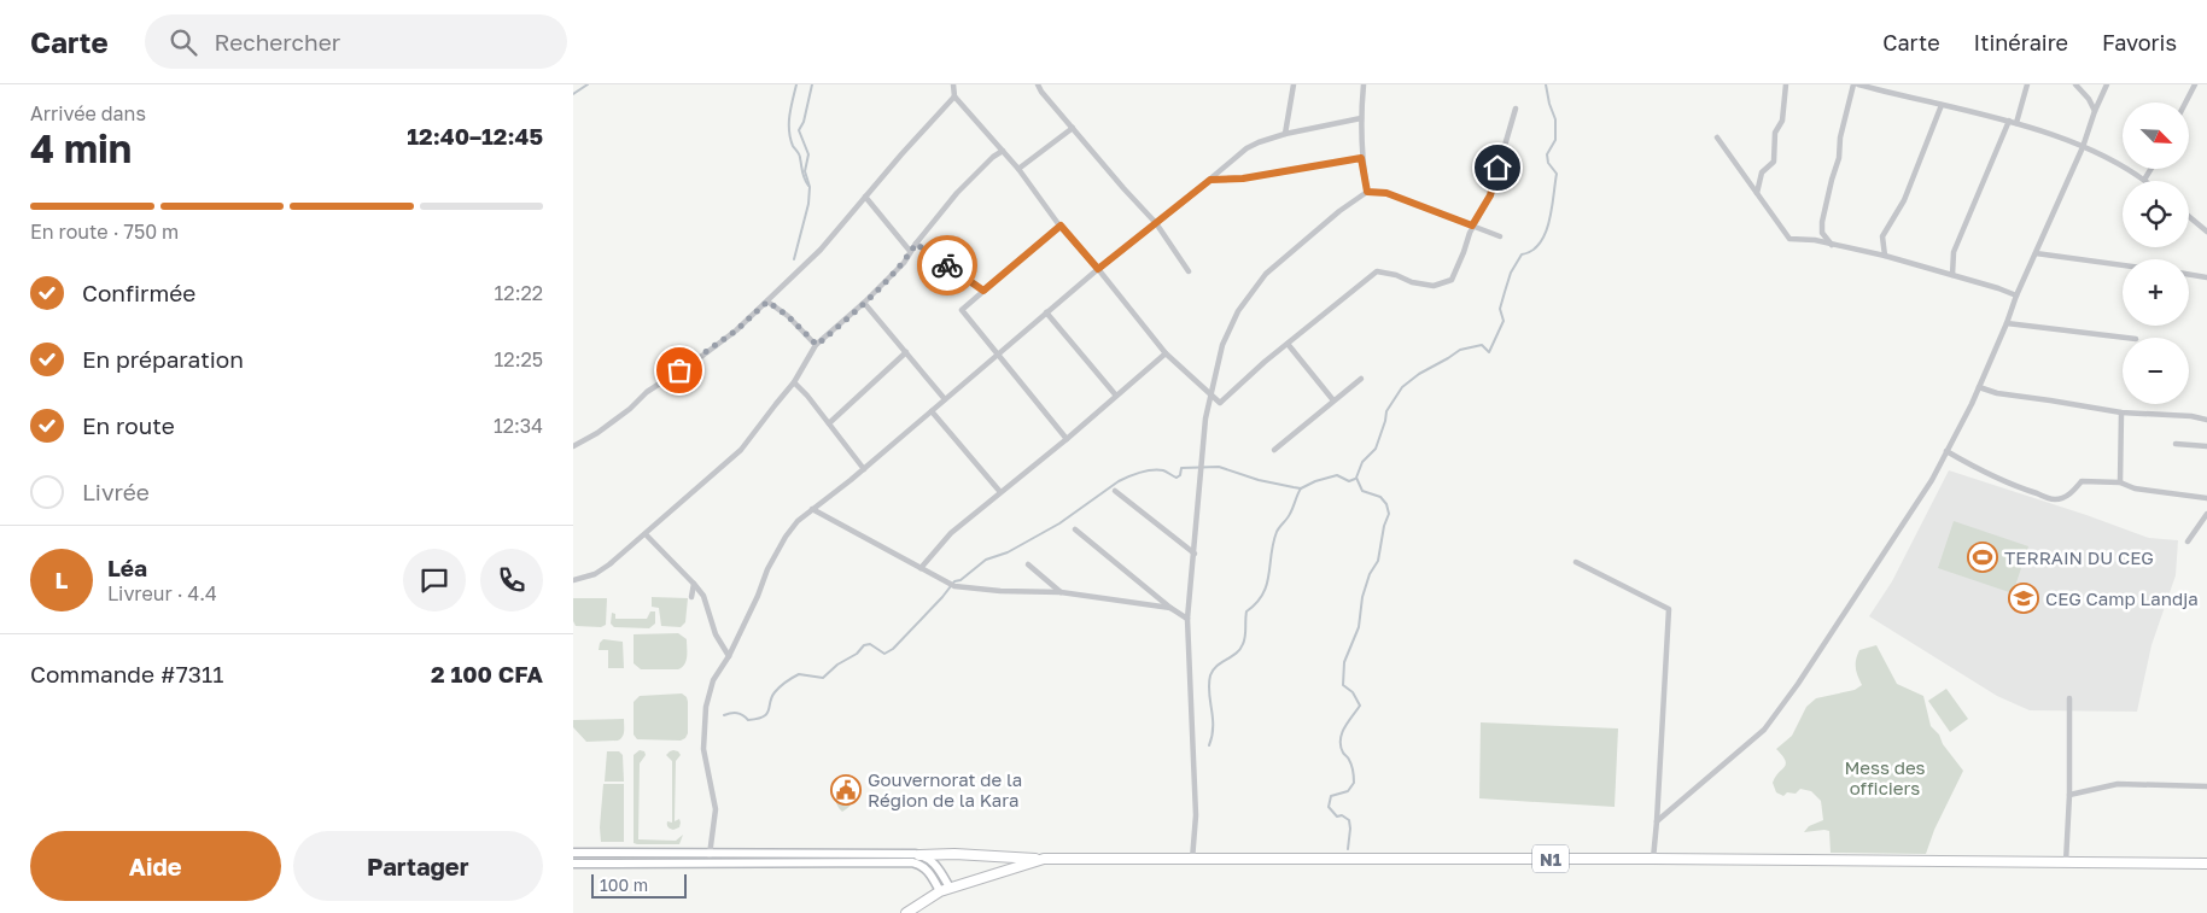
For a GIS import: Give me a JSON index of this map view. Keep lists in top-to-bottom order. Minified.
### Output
{"streets":{"highway":["N1"]},"parks":["Mess des officiers"],"places":{"sports":["TERRAIN DU CEG"],"school or university":["CEG Camp Landja"],"public building":["Gouvernorat de la Région de la Kara"]},"scale_bar":"100 m","north":"bottom right","page":{"header":"Carte","search":"Rechercher","nav":["Carte","Itinéraire","Favoris"],"heading":["4 min","Arrivée dans","12:40–12:45"],"panel":["Léa","Livreur · 4.4","Commande #7311","2 100 CFA"],"map_buttons":["+","−"],"bar":"En route · 750 m","list":[["Confirmée","12:22"],["En préparation","12:25"],["En route","12:34"],"Livrée"],"round":"L","buttons":["Aide","Partager"],"scale":"100 m"}}
